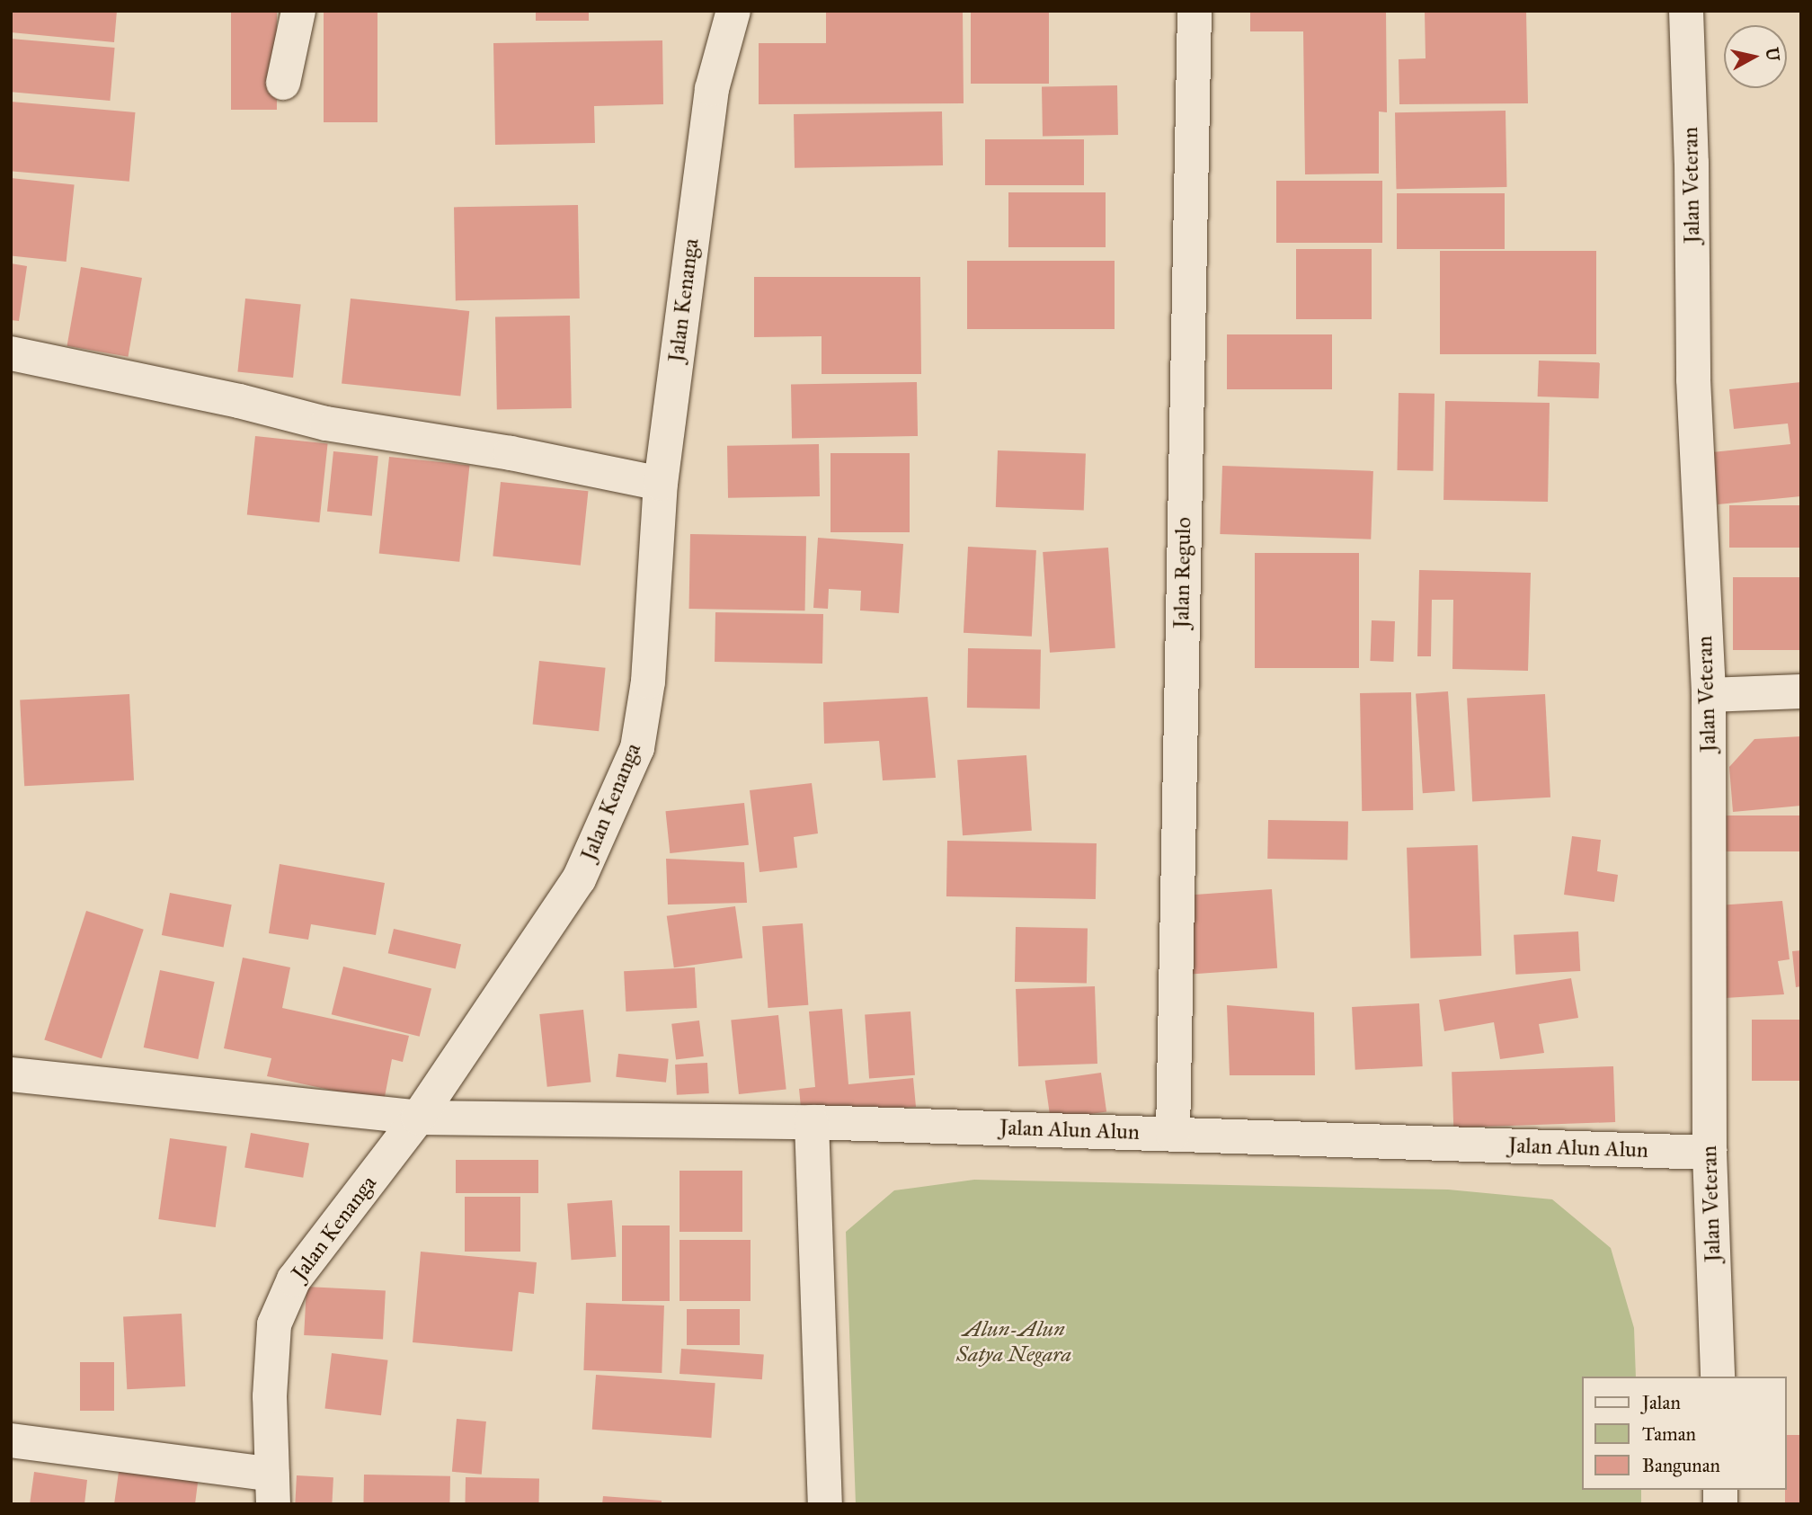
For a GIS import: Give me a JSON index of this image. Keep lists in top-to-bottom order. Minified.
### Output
{"streets":{"street":["Jalan Veteran","Jalan Kenanga","Jalan Regulo","Jalan Alun Alun"]},"crossings":[["Jalan Veteran","Jalan Alun Alun"],["Jalan Kenanga","Jalan Alun Alun"],["Jalan Regulo","Jalan Alun Alun"]],"parks":["Alun-Alun Satya Negara"],"legend":["Jalan","Taman","Bangunan"],"north":"right"}
